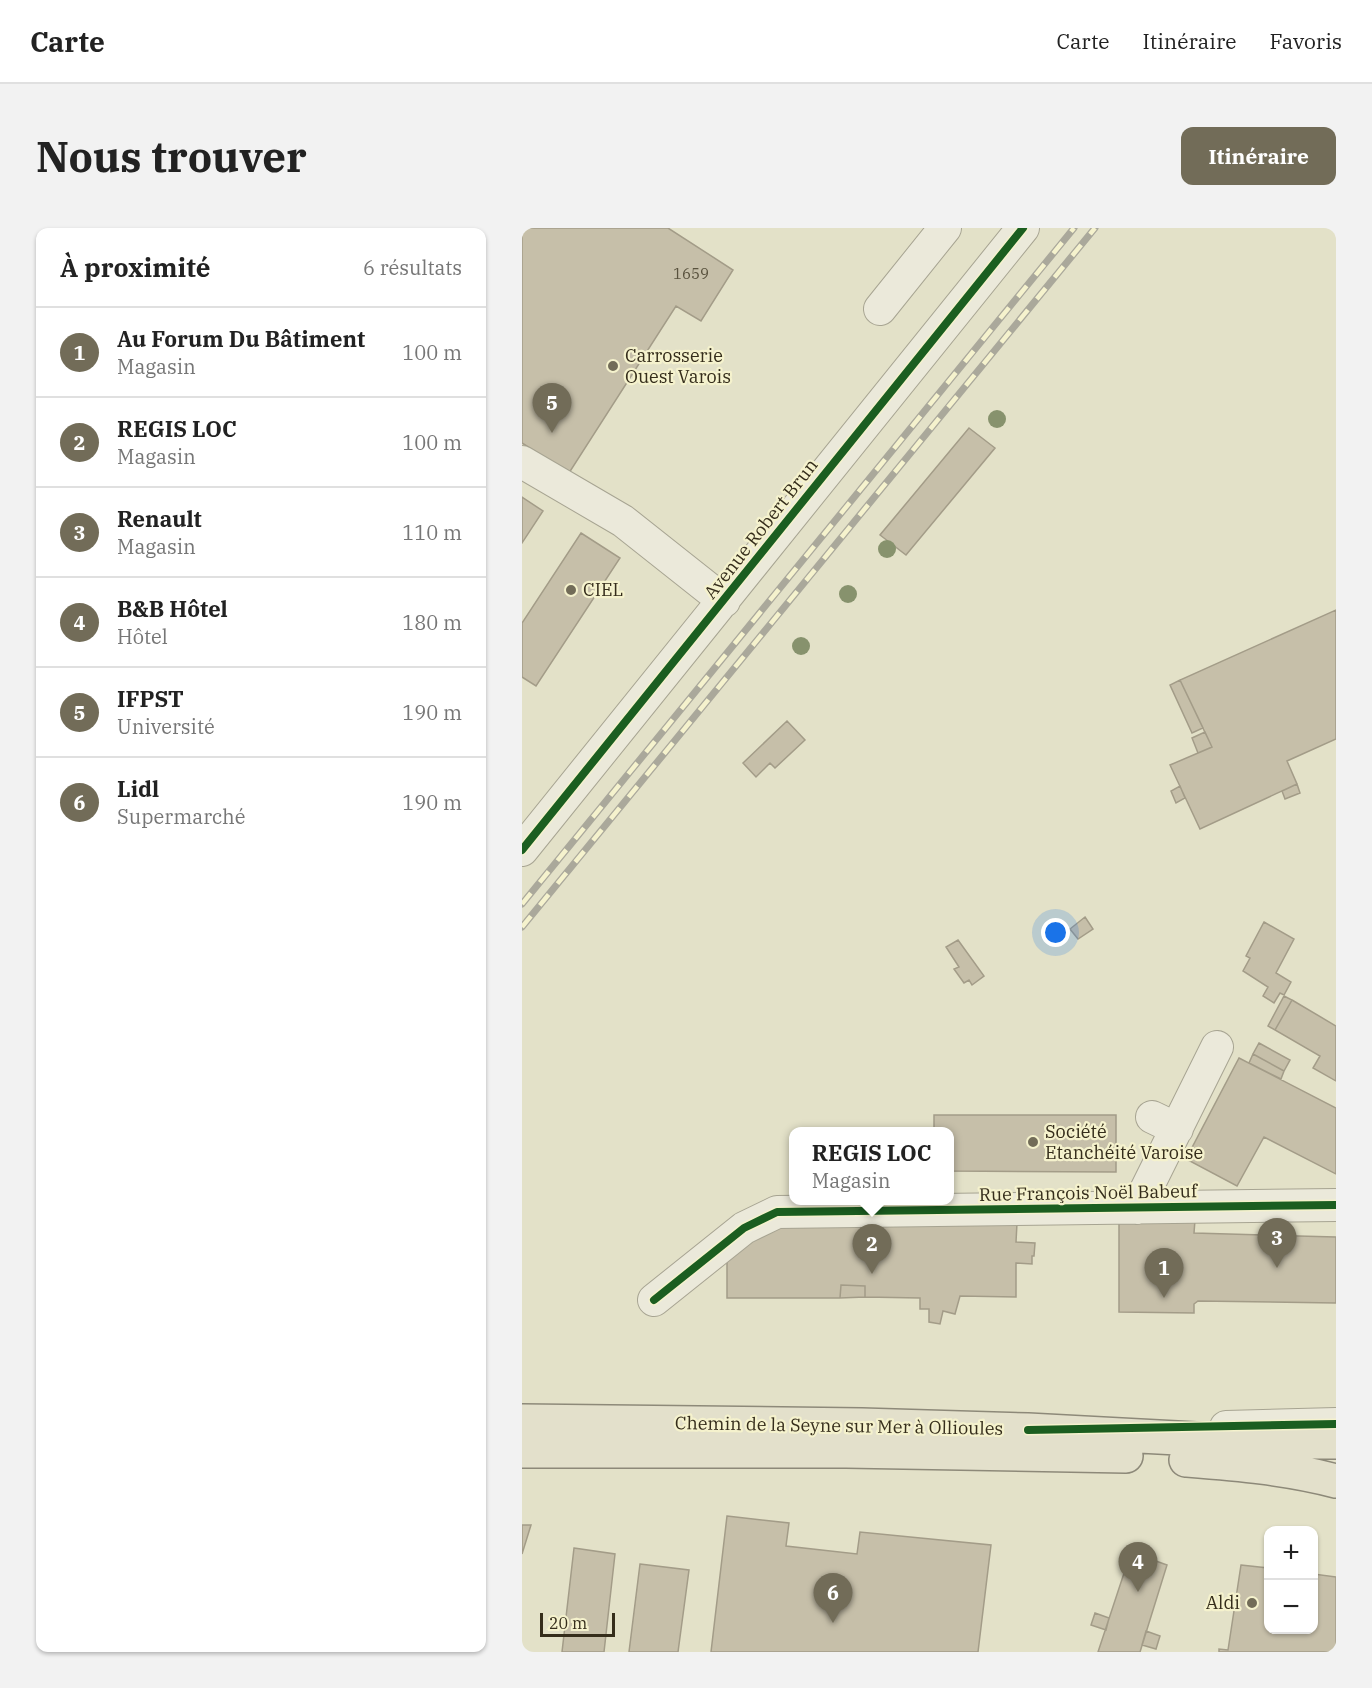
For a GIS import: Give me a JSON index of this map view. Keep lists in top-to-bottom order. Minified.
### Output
{"streets":{"main road":["Chemin de la Seyne sur Mer à Ollioules"],"street":["Avenue Robert Brun","Rue François Noël Babeuf"]},"places":["Carrosserie Ouest Varois","CIEL","Société Etanchéité Varoise","Aldi"],"house_numbers":["1659"],"scale_bar":"20 m","page":{"header":"Carte","nav":["Carte","Itinéraire","Favoris"],"buttons":"Itinéraire","title":"Nous trouver","heading":["À proximité","6 résultats"],"list":[{"mark":"1","name":"Au Forum Du Bâtiment","note":"Magasin","value":"100 m"},{"mark":"2","name":"REGIS LOC","note":"Magasin","value":"100 m"},{"mark":"3","name":"Renault","note":"Magasin","value":"110 m"},{"mark":"4","name":"B&B Hôtel","note":"Hôtel","value":"180 m"},{"mark":"5","name":"IFPST","note":"Université","value":"190 m"},{"mark":"6","name":"Lidl","note":"Supermarché","value":"190 m"}],"pins":["5","3","2","1","4","6"],"popup":["REGIS LOC","Magasin"],"map_buttons":["+","−"],"scale":"20 m"}}
